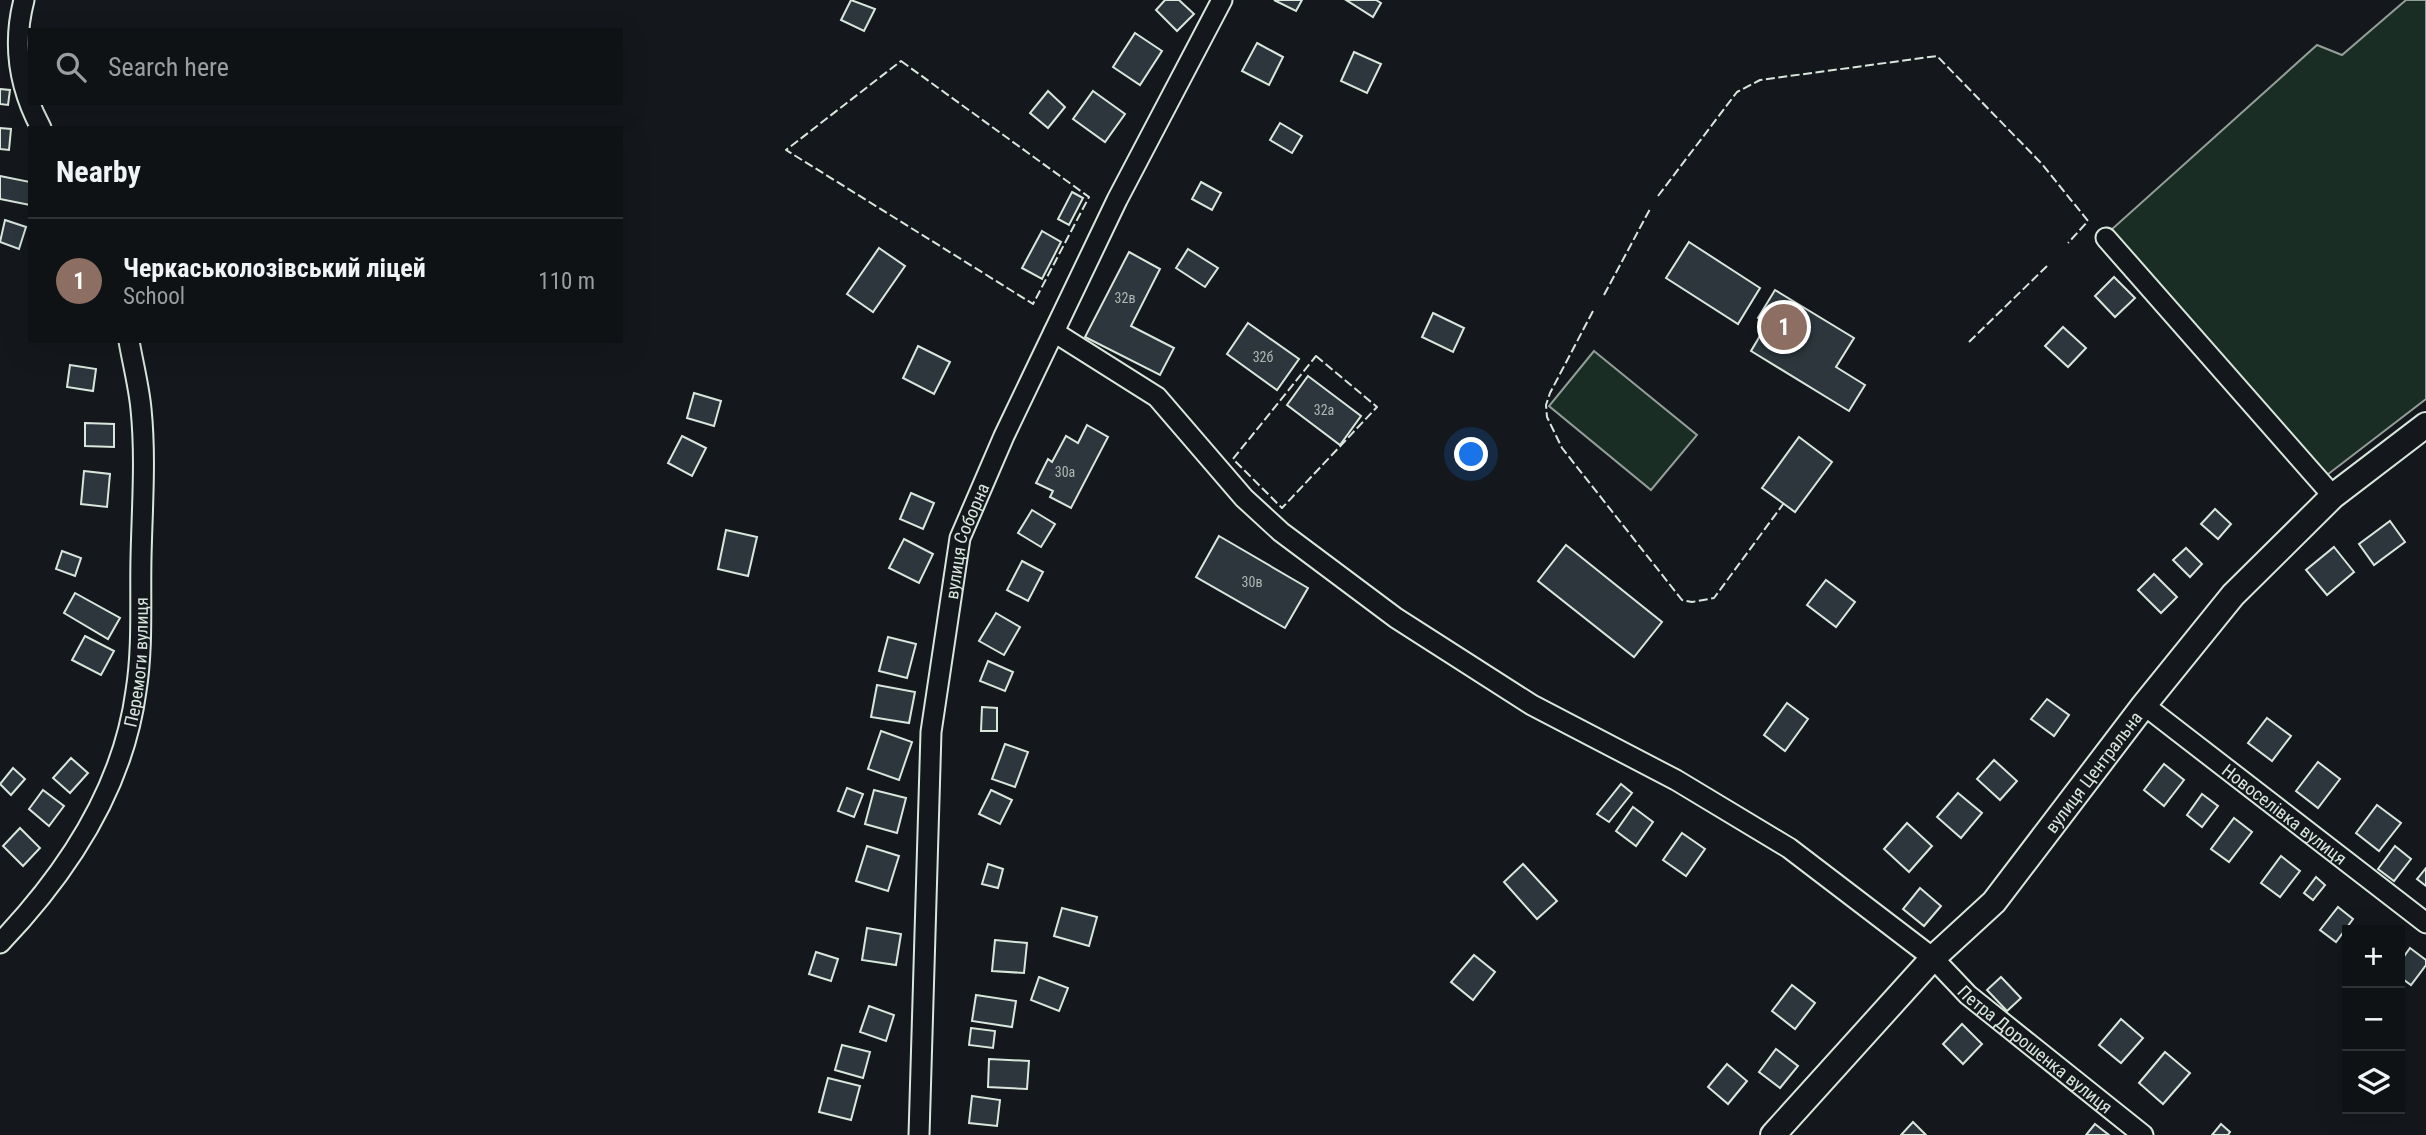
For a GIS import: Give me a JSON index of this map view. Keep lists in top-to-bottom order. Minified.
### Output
{"streets":{"street":["вулиця Соборна","Перемоги вулиця","вулиця Центральна","Новоселівка вулиця","Петра Дорошенка вулиця"]},"crossings":[["вулиця Соборна","Петра Дорошенка вулиця"],["вулиця Центральна","Новоселівка вулиця"],["вулиця Центральна","Петра Дорошенка вулиця"]],"house_numbers":["32в","32б","32а","30а","30в"],"page":{"search":"Search here","heading":"Nearby","list":[{"mark":"1","name":"Черкаськолозівський ліцей","note":"School","value":"110 m"}],"pins":"1","map_buttons":["+","−"]}}
